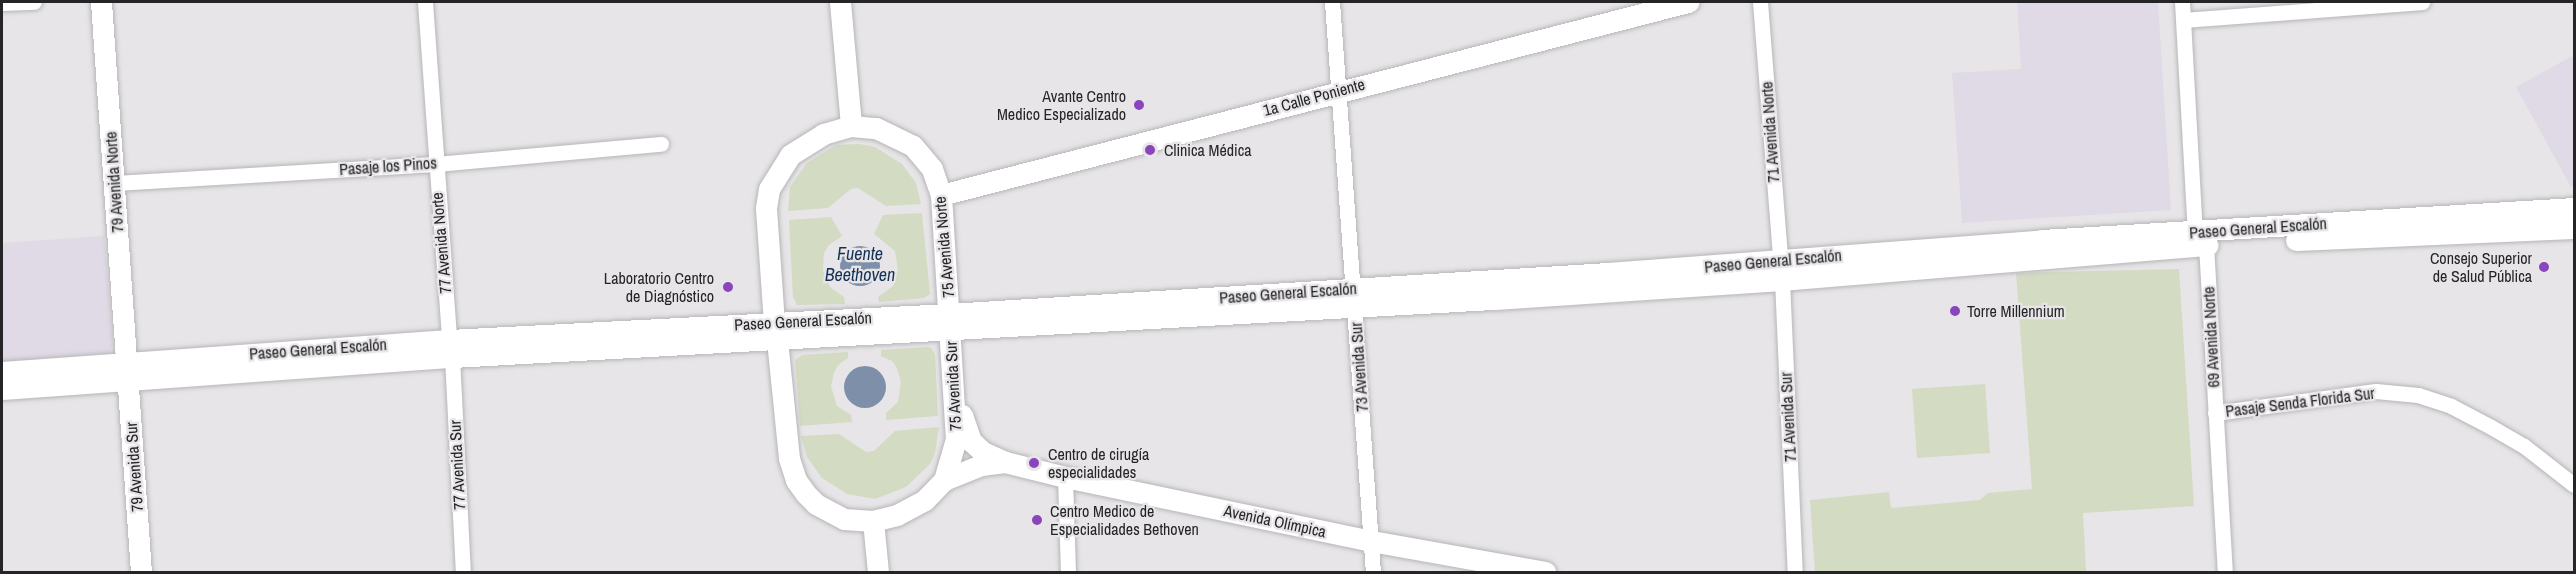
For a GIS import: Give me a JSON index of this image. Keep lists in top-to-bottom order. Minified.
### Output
{"streets":{"main road":["1a Calle Poniente","79 Avenida Norte","Paseo General Escalón","75 Avenida Norte","75 Avenida Sur","79 Avenida Sur","Avenida Olímpica"],"street":["71 Avenida Norte","Pasaje los Pinos","77 Avenida Norte","69 Avenida Norte","73 Avenida Sur","Pasaje Senda Florida Sur","71 Avenida Sur","77 Avenida Sur"]},"crossings":[["1a Calle Poniente","Paseo General Escalón"],["1a Calle Poniente","75 Avenida Norte"],["1a Calle Poniente","73 Avenida Sur"],["1a Calle Poniente","75 Avenida Sur"],["71 Avenida Norte","Paseo General Escalón"],["71 Avenida Norte","71 Avenida Sur"],["Pasaje los Pinos","79 Avenida Norte"],["Pasaje los Pinos","77 Avenida Norte"],["79 Avenida Norte","Paseo General Escalón"],["79 Avenida Norte","79 Avenida Sur"],["Paseo General Escalón","77 Avenida Norte"],["Paseo General Escalón","75 Avenida Norte"],["Paseo General Escalón","69 Avenida Norte"],["Paseo General Escalón","73 Avenida Sur"],["Paseo General Escalón","75 Avenida Sur"],["Paseo General Escalón","71 Avenida Sur"],["Paseo General Escalón","77 Avenida Sur"],["Paseo General Escalón","79 Avenida Sur"],["Paseo General Escalón","Avenida Olímpica"],["77 Avenida Norte","77 Avenida Sur"],["75 Avenida Norte","75 Avenida Sur"],["75 Avenida Norte","Avenida Olímpica"],["69 Avenida Norte","Pasaje Senda Florida Sur"],["73 Avenida Sur","Avenida Olímpica"],["75 Avenida Sur","Avenida Olímpica"]],"water":["Fuente Beethoven"],"places":["Avante Centro Medico Especializado","Clinica Médica","Consejo Superior de Salud Pública","Laboratorio Centro de Diagnóstico","Torre Millennium","Centro de cirugía especialidades","Centro Medico de Especialidades Bethoven"]}
